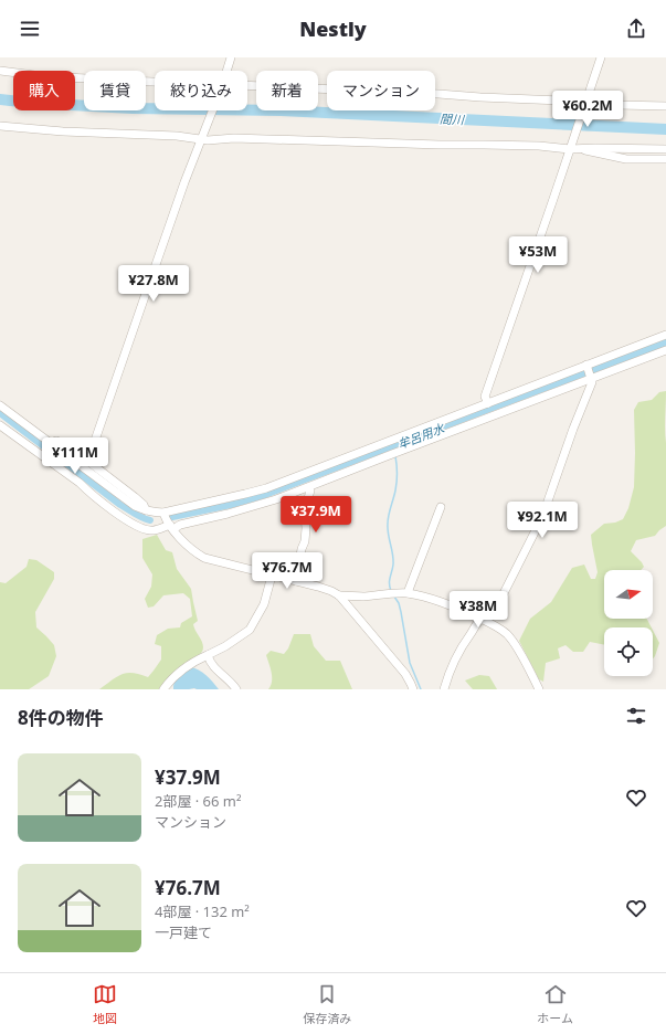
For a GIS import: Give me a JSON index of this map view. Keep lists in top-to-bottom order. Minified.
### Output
{"water":["間川","牟呂用水"],"north":"right","page":{"header":"Nestly","chip":["購入","賃貸","絞り込み","新着","マンション"],"price":["¥60.2M","¥53M","¥27.8M","¥111M","¥37.9M","¥92.1M","¥76.7M","¥38M"],"heading":"8件の物件","list":[{"name":"¥37.9M","note":"2部屋 · 66 m² · マンション"},{"name":"¥76.7M","note":"4部屋 · 132 m² · 一戸建て"}],"tabs":["地図","保存済み","ホーム"]}}
